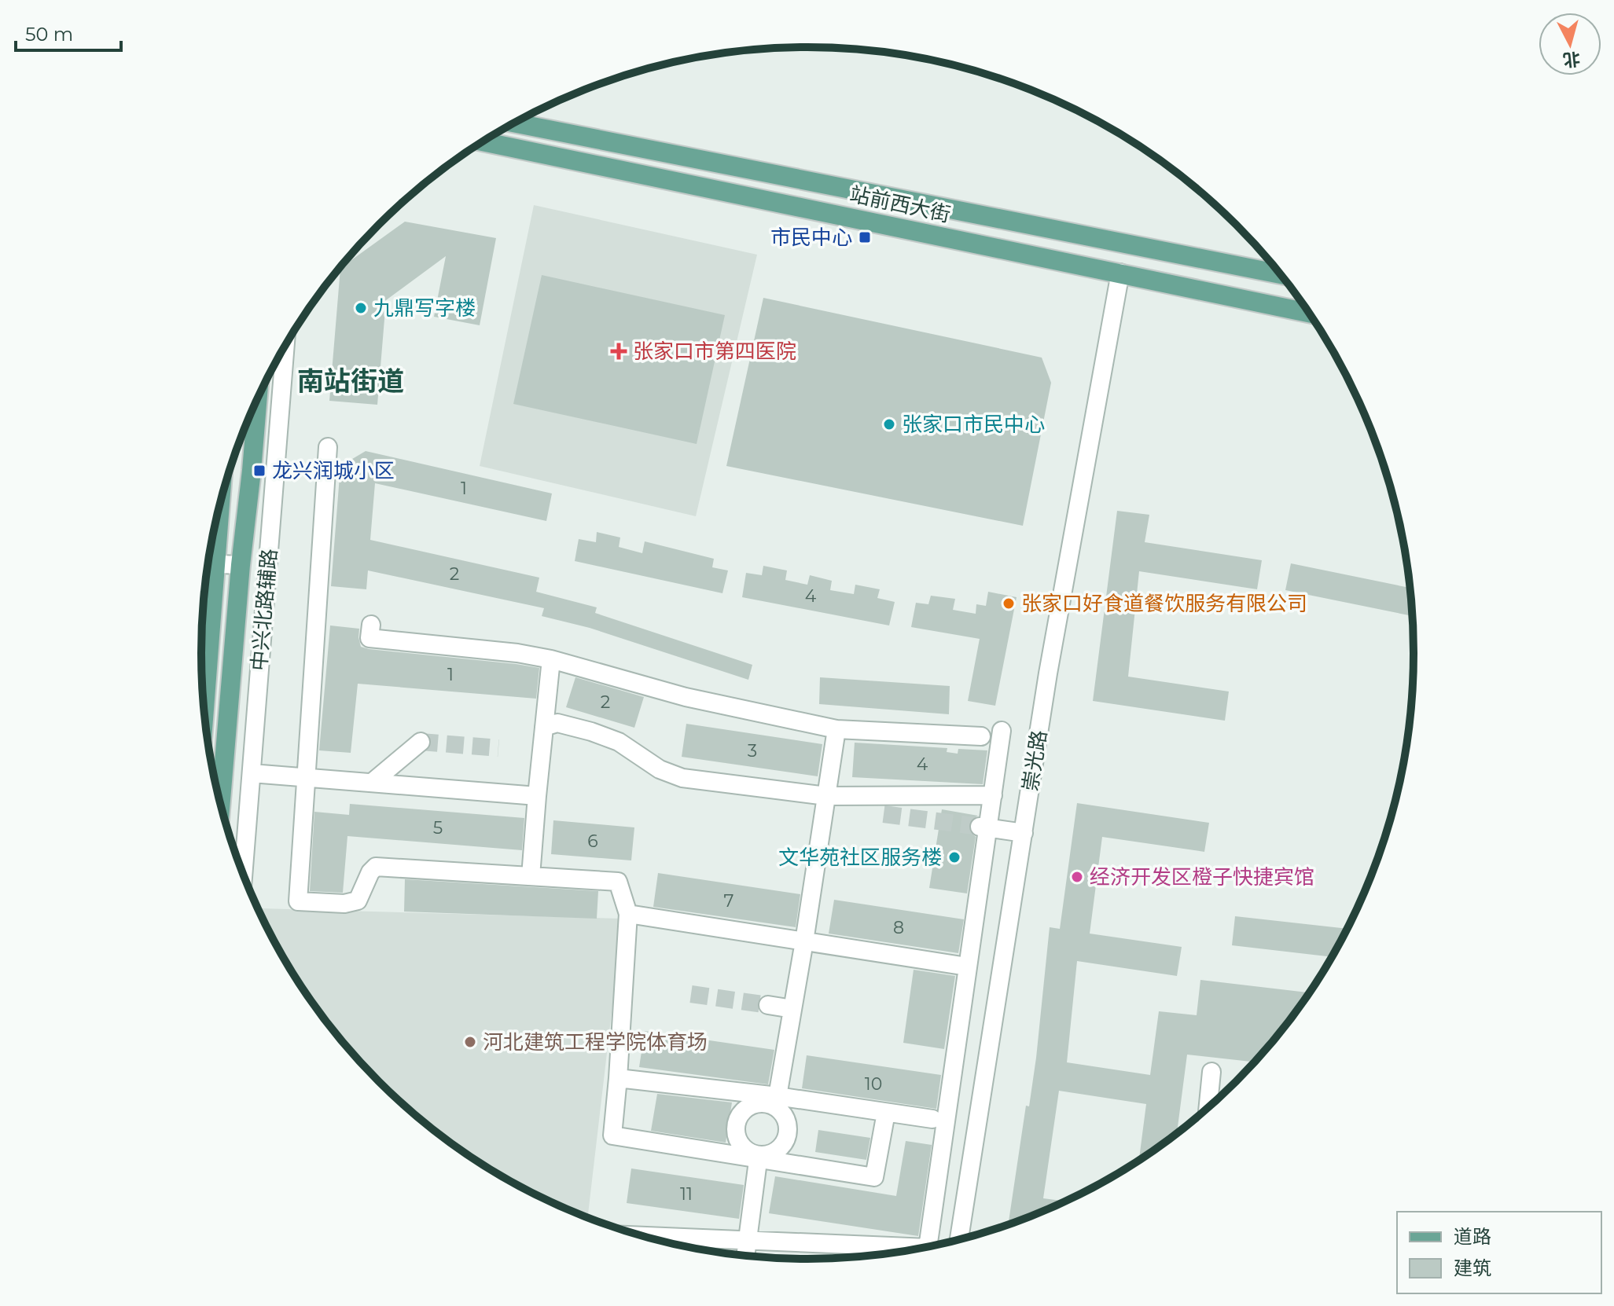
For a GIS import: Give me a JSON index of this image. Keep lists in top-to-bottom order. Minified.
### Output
{"streets":{"main road":["站前西大街"],"street":["中兴北路辅路","崇光路"]},"crossings":[["站前西大街","崇光路"]],"districts":["南站街道"],"places":{"transit":["市民中心","龙兴润城小区"],"other":["九鼎写字楼","张家口市民中心","张家口好食道餐饮服务有限公司","文华苑社区服务楼","经济开发区橙子快捷宾馆","河北建筑工程学院体育场"],"health":["张家口市第四医院"]},"house_numbers":["1","2","4","1","2","3","4","5","6","7","8","10","11"],"legend":["道路","建筑"],"scale_bar":"50 m","north":"bottom"}
